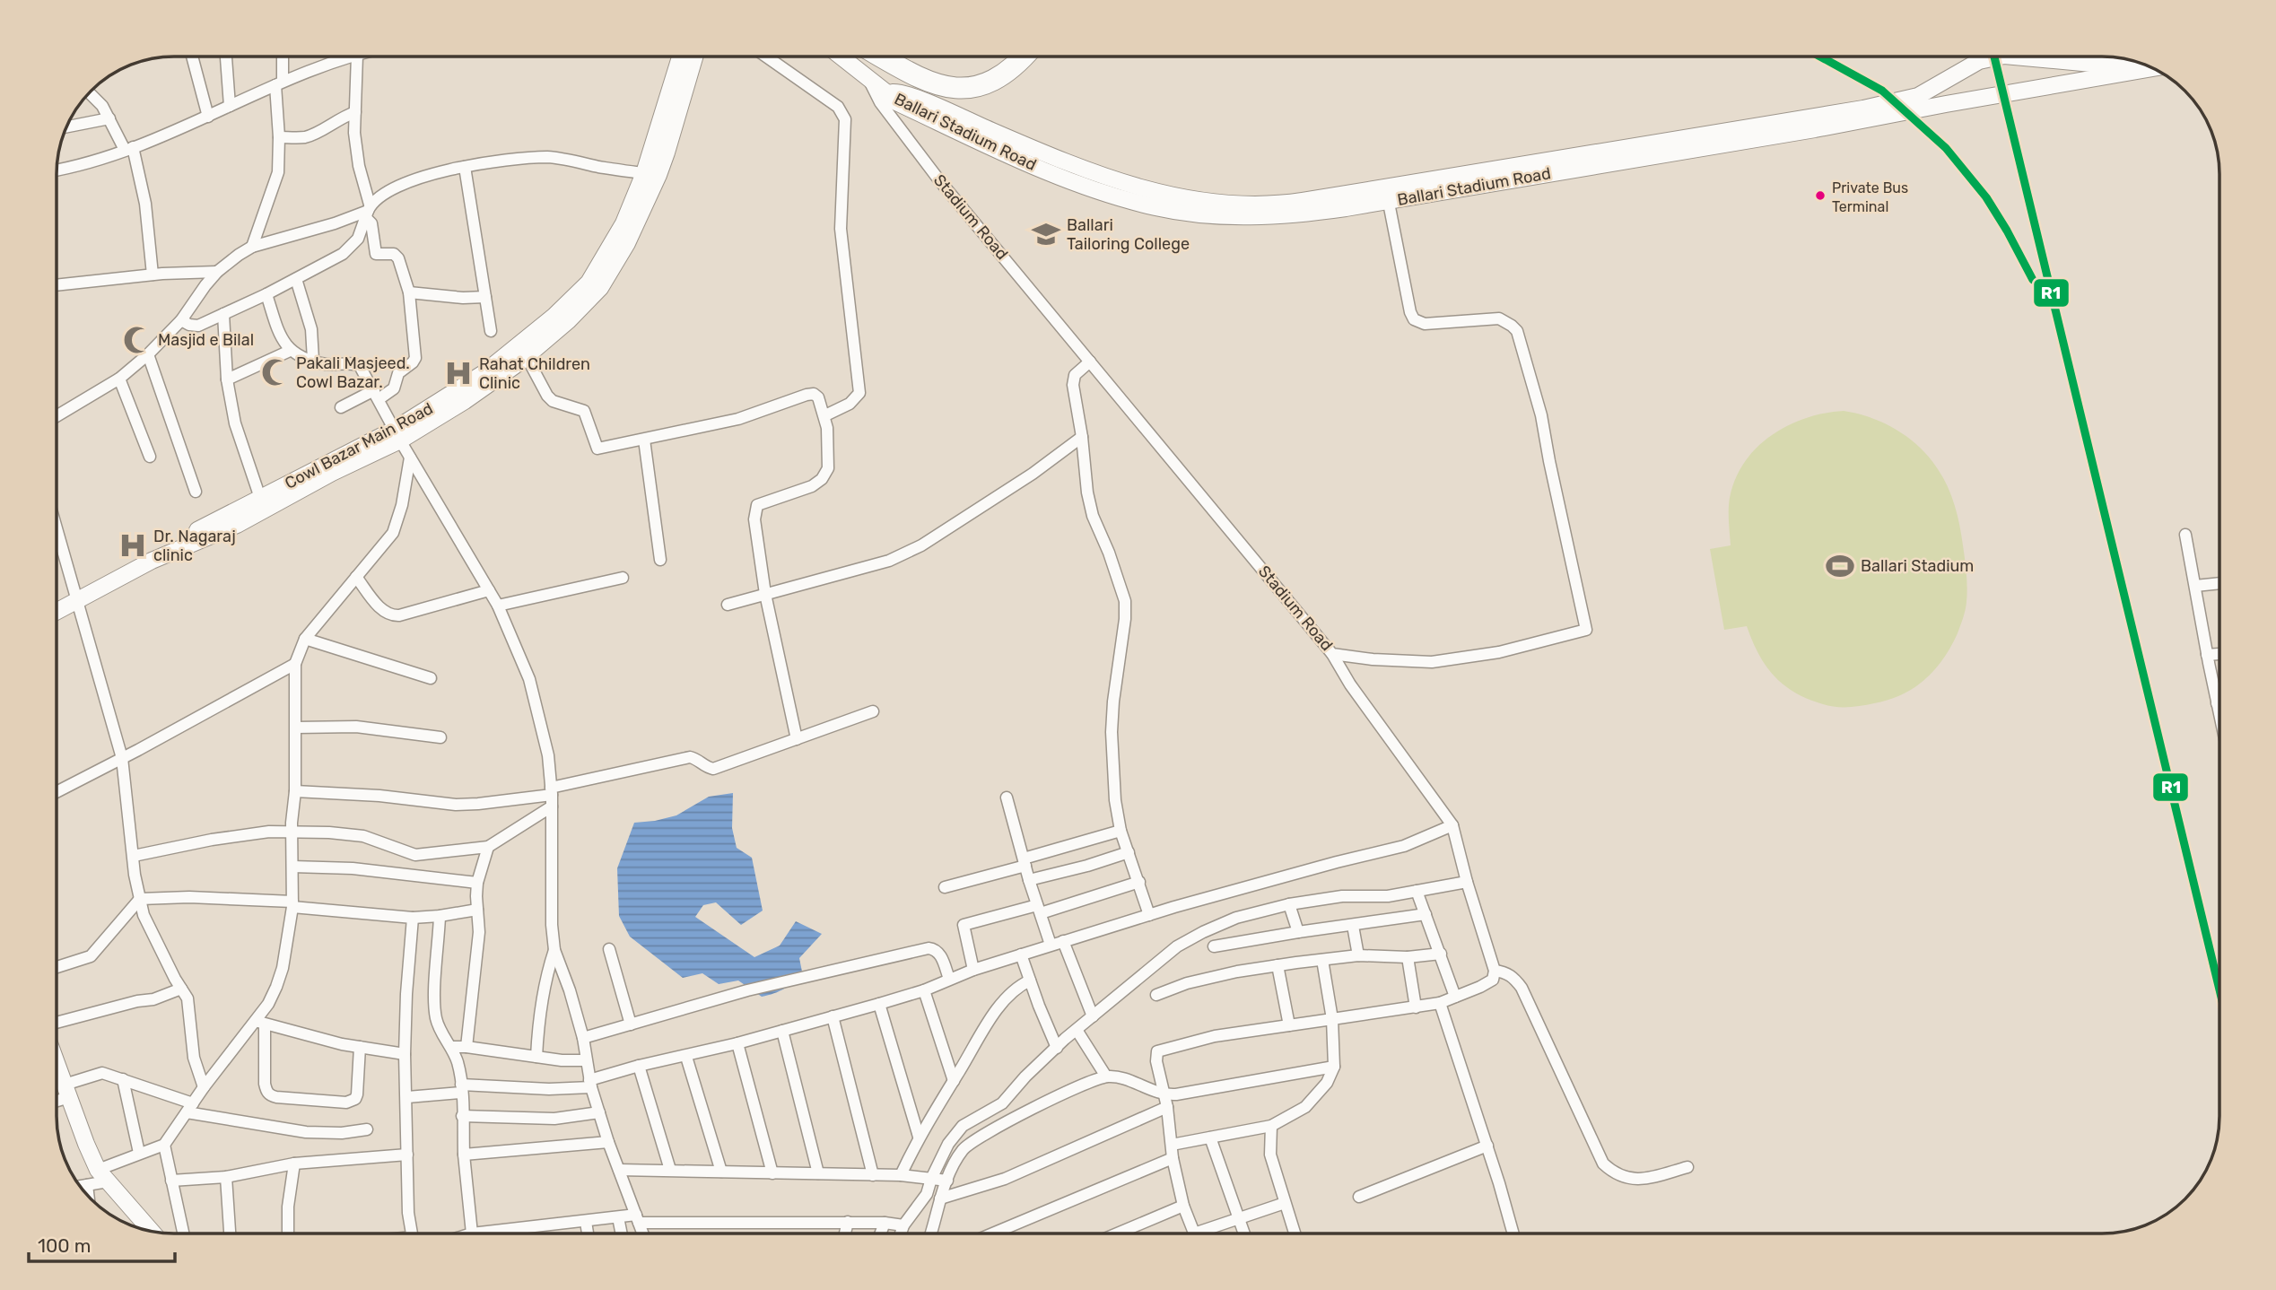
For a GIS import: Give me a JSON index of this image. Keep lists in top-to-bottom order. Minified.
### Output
{"streets":{"street":["Ballari Stadium Road","Stadium Road","Cowl Bazar Main Road"]},"crossings":[["Ballari Stadium Road","Stadium Road"]],"places":{"other":["Private Bus Terminal"],"school or university":["Ballari Tailoring College"],"mosque":["Masjid e Bilal","Pakali Masjeed. Cowl Bazar."],"hospital":["Rahat Children Clinic","Dr. Nagaraj clinic"],"sports":["Ballari Stadium"]},"lines":["transit line R1"],"scale_bar":"100 m"}
